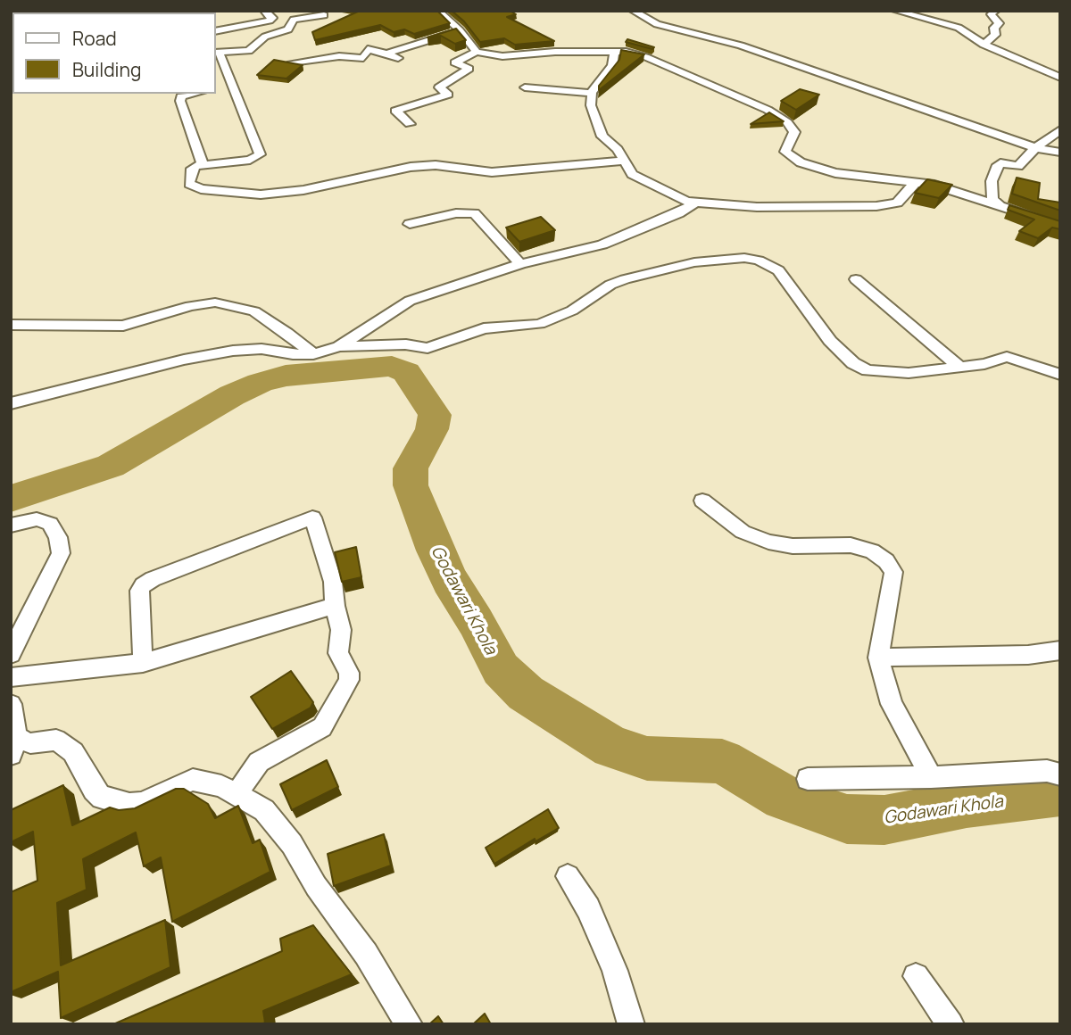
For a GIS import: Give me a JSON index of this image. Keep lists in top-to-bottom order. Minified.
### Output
{"water":["Godawari Khola"],"legend":["Road","Building"]}
